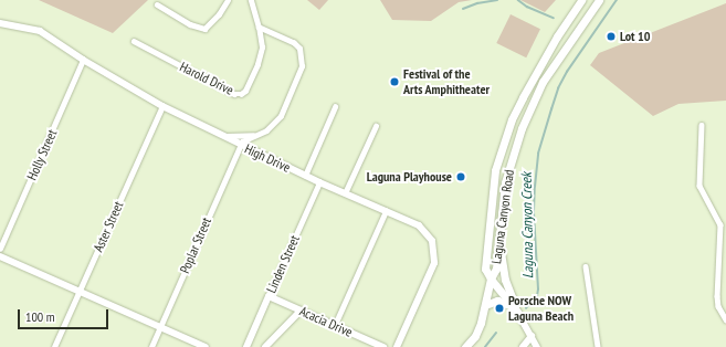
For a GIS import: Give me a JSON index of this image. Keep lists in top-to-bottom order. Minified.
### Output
{"streets":{"main road":["Laguna Canyon Road"],"street":["Harold Drive","Holly Street","High Drive","Aster Street","Poplar Street","Linden Street","Acacia Drive"]},"crossings":[["Holly Street","High Drive"],["High Drive","Aster Street"],["High Drive","Poplar Street"],["High Drive","Linden Street"],["Linden Street","Acacia Drive"]],"water":["Laguna Canyon Creek"],"places":["Lot 10","Festival of the Arts Amphitheater","Laguna Playhouse","Porsche NOW Laguna Beach"],"scale_bar":"100 m"}
